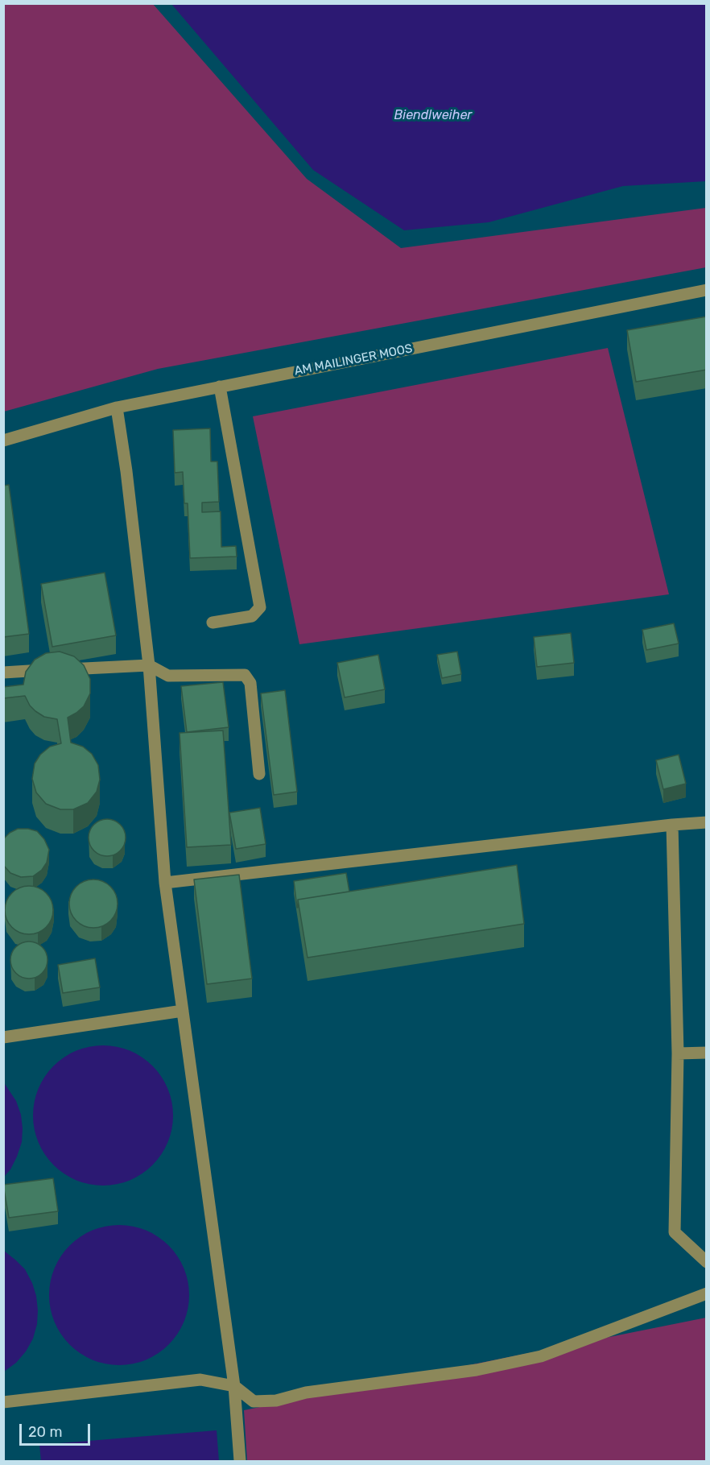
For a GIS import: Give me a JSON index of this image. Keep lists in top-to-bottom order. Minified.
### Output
{"streets":{"street":["AM MAILINGER MOOS"]},"water":["Biendlweiher"],"scale_bar":"20 m"}
